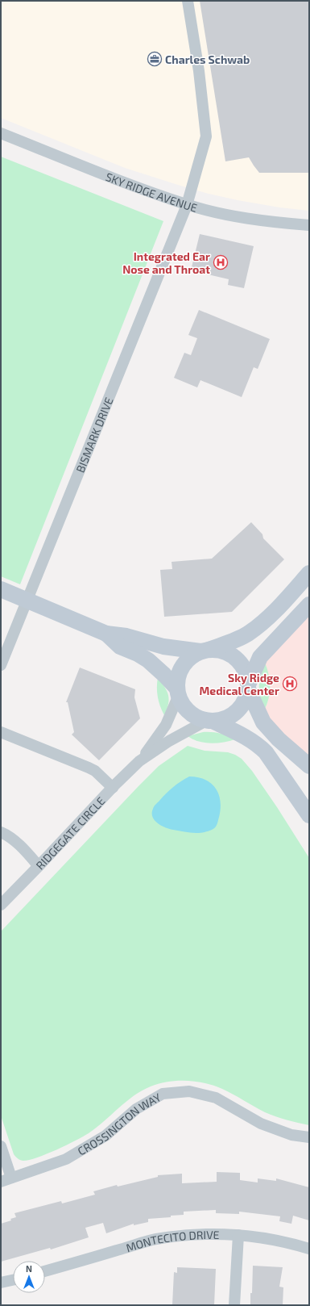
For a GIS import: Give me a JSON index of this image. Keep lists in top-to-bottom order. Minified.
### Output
{"streets":{"street":["SKY RIDGE AVENUE","BISMARK DRIVE","RIDGEGATE CIRCLE","CROSSINGTON WAY","MONTECITO DRIVE"]},"crossings":[["SKY RIDGE AVENUE","BISMARK DRIVE"]],"places":{"office":["Charles Schwab"],"hospital":["Integrated Ear Nose and Throat","Sky Ridge Medical Center"]},"north":"top"}
